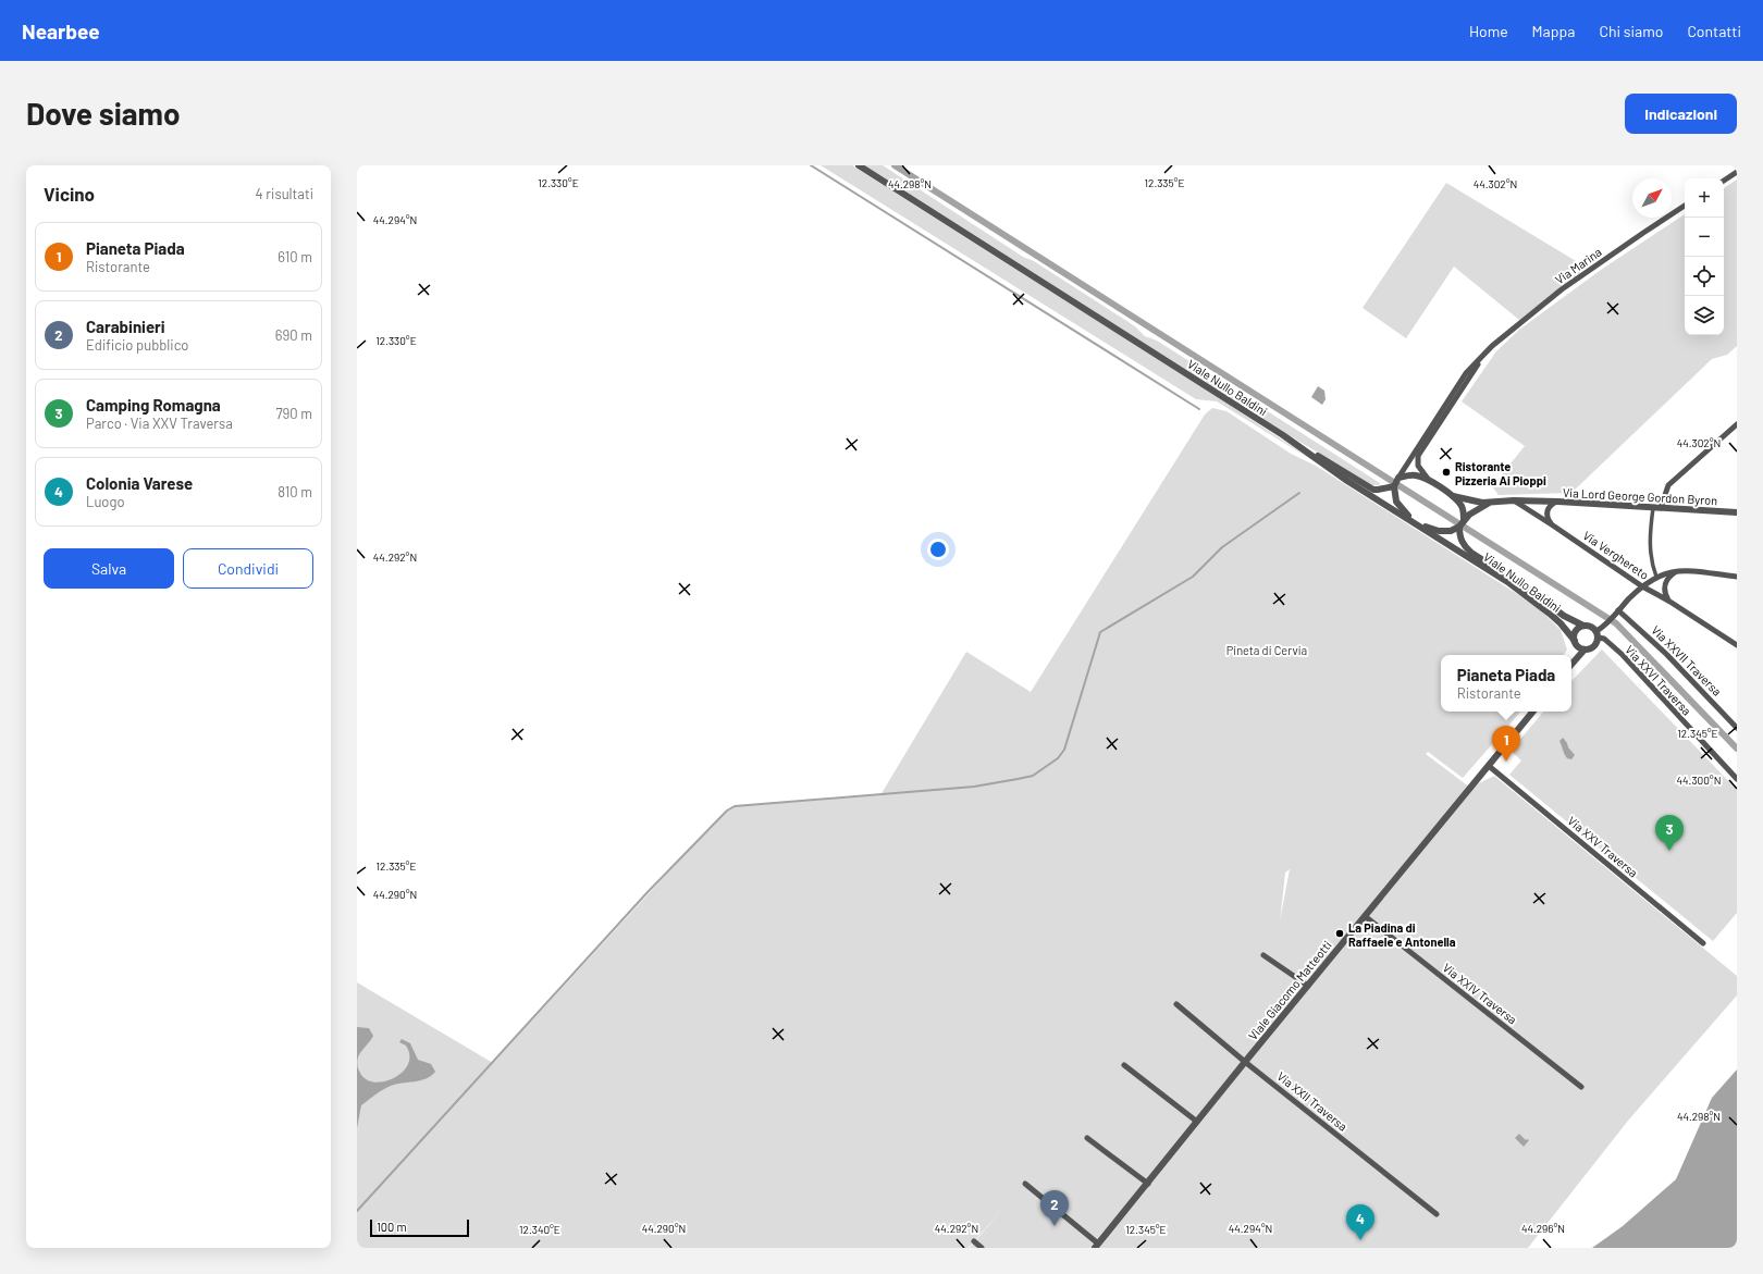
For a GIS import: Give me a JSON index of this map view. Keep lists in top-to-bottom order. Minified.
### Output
{"streets":{"street":["Via Marina","Viale Nullo Baldini","Via Lord George Gordon Byron","Via Verghereto","Via XXVII Traversa","Via XXVI Traversa","Via XXV Traversa","Viale Giacomo Matteotti","Via XXIV Traversa","Via XXII Traversa"]},"crossings":[["Viale Nullo Baldini","Via Lord George Gordon Byron"],["Viale Nullo Baldini","Via XXVI Traversa"],["Via Lord George Gordon Byron","Via Verghereto"],["Via XXV Traversa","Viale Giacomo Matteotti"],["Viale Giacomo Matteotti","Via XXIV Traversa"],["Viale Giacomo Matteotti","Via XXII Traversa"]],"parks":["Pineta di Cervia"],"places":["Ristorante Pizzeria Ai Pioppi","La Piadina di Raffaele e Antonella"],"scale_bar":"100 m","north":"top right","page":{"header":"Nearbee","nav":["Home","Mappa","Chi siamo","Contatti"],"buttons":["Indicazioni",["Salva","Condividi"]],"title":"Dove siamo","heading":["Vicino","4 risultati"],"map_buttons":["+","−"],"list":[{"mark":"1","name":"Pianeta Piada","note":"Ristorante","value":"610 m"},{"mark":"2","name":"Carabinieri","note":"Edificio pubblico","value":"690 m"},{"mark":"3","name":"Camping Romagna","note":"Parco · Via XXV Traversa","value":"790 m"},{"mark":"4","name":"Colonia Varese","note":"Luogo","value":"810 m"}],"popup":["Pianeta Piada","Ristorante"],"pins":["1","3","2","4"],"scale":"100 m"},"coordinates":["12.330°E","12.335°E","44.302°N","44.298°N","44.294°N","44.292°N","12.345°E","44.300°N","44.290°N","44.296°N","12.340°E"]}
